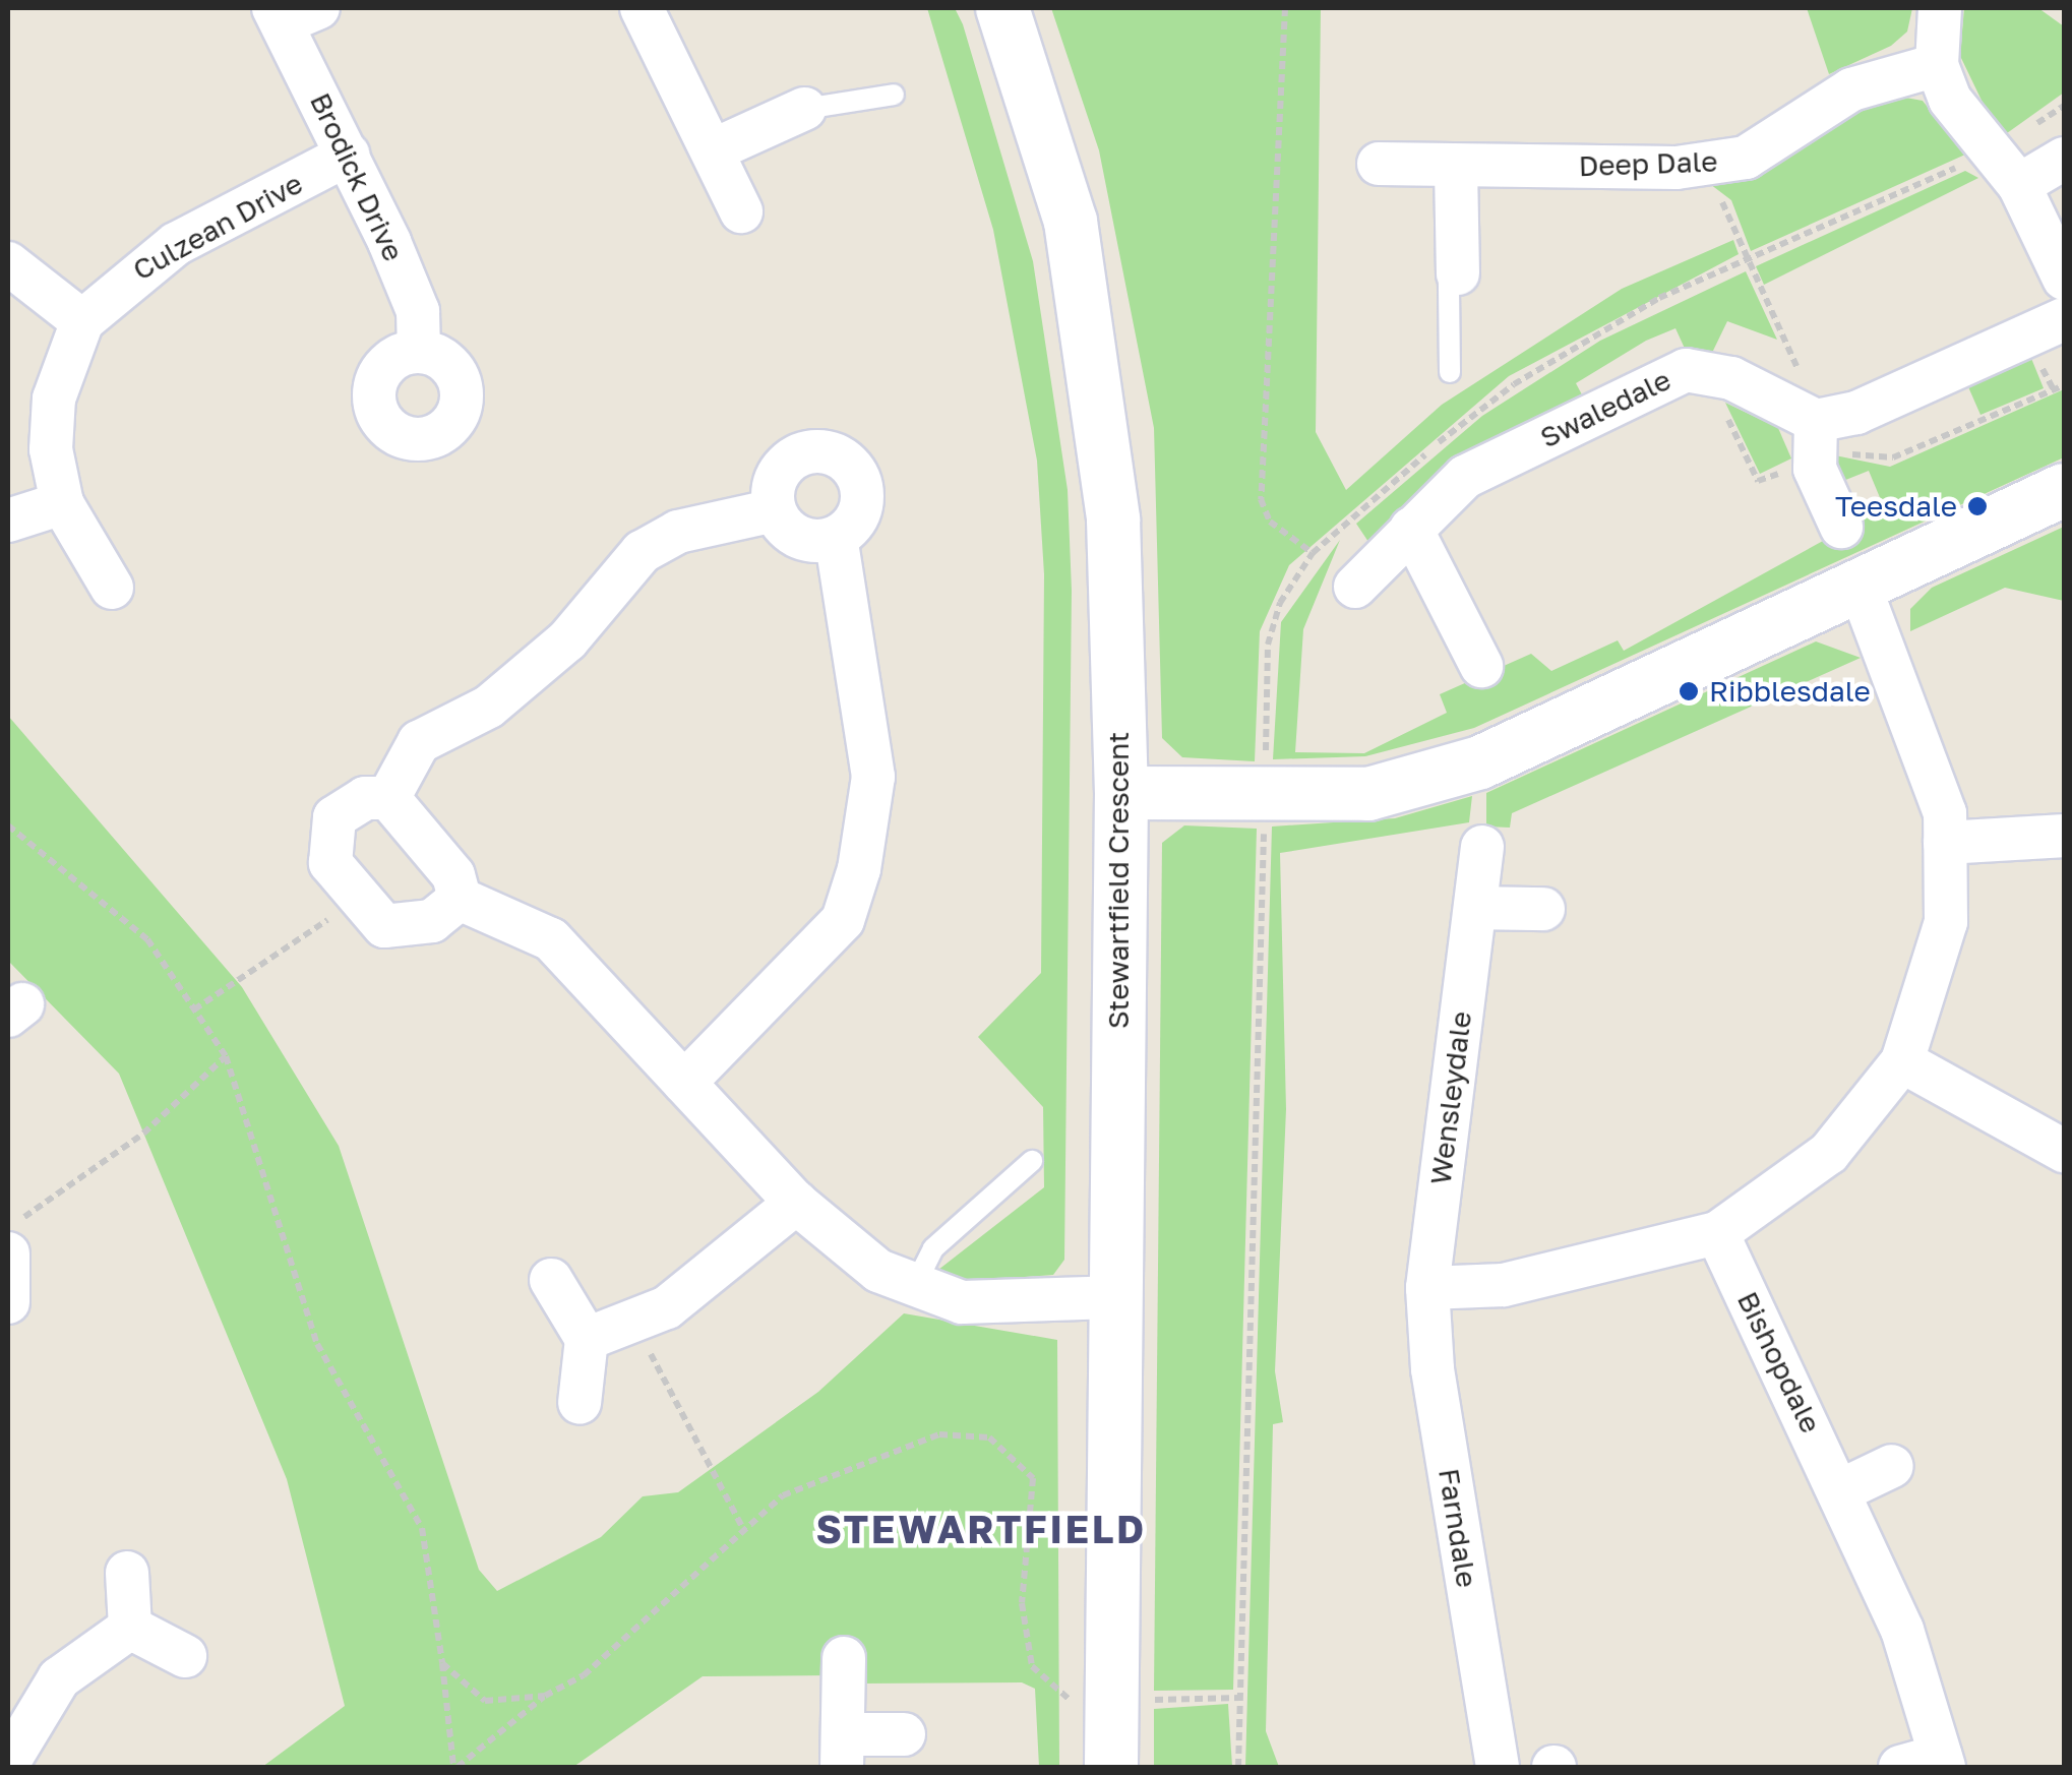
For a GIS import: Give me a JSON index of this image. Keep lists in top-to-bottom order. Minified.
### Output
{"streets":{"street":["Deep Dale","Brodick Drive","Culzean Drive","Swaledale","Stewartfield Crescent","Wensleydale","Bishopdale","Farndale"]},"crossings":[["Brodick Drive","Culzean Drive"],["Wensleydale","Farndale"]],"districts":["STEWARTFIELD"],"places":["Teesdale","Ribblesdale"]}
